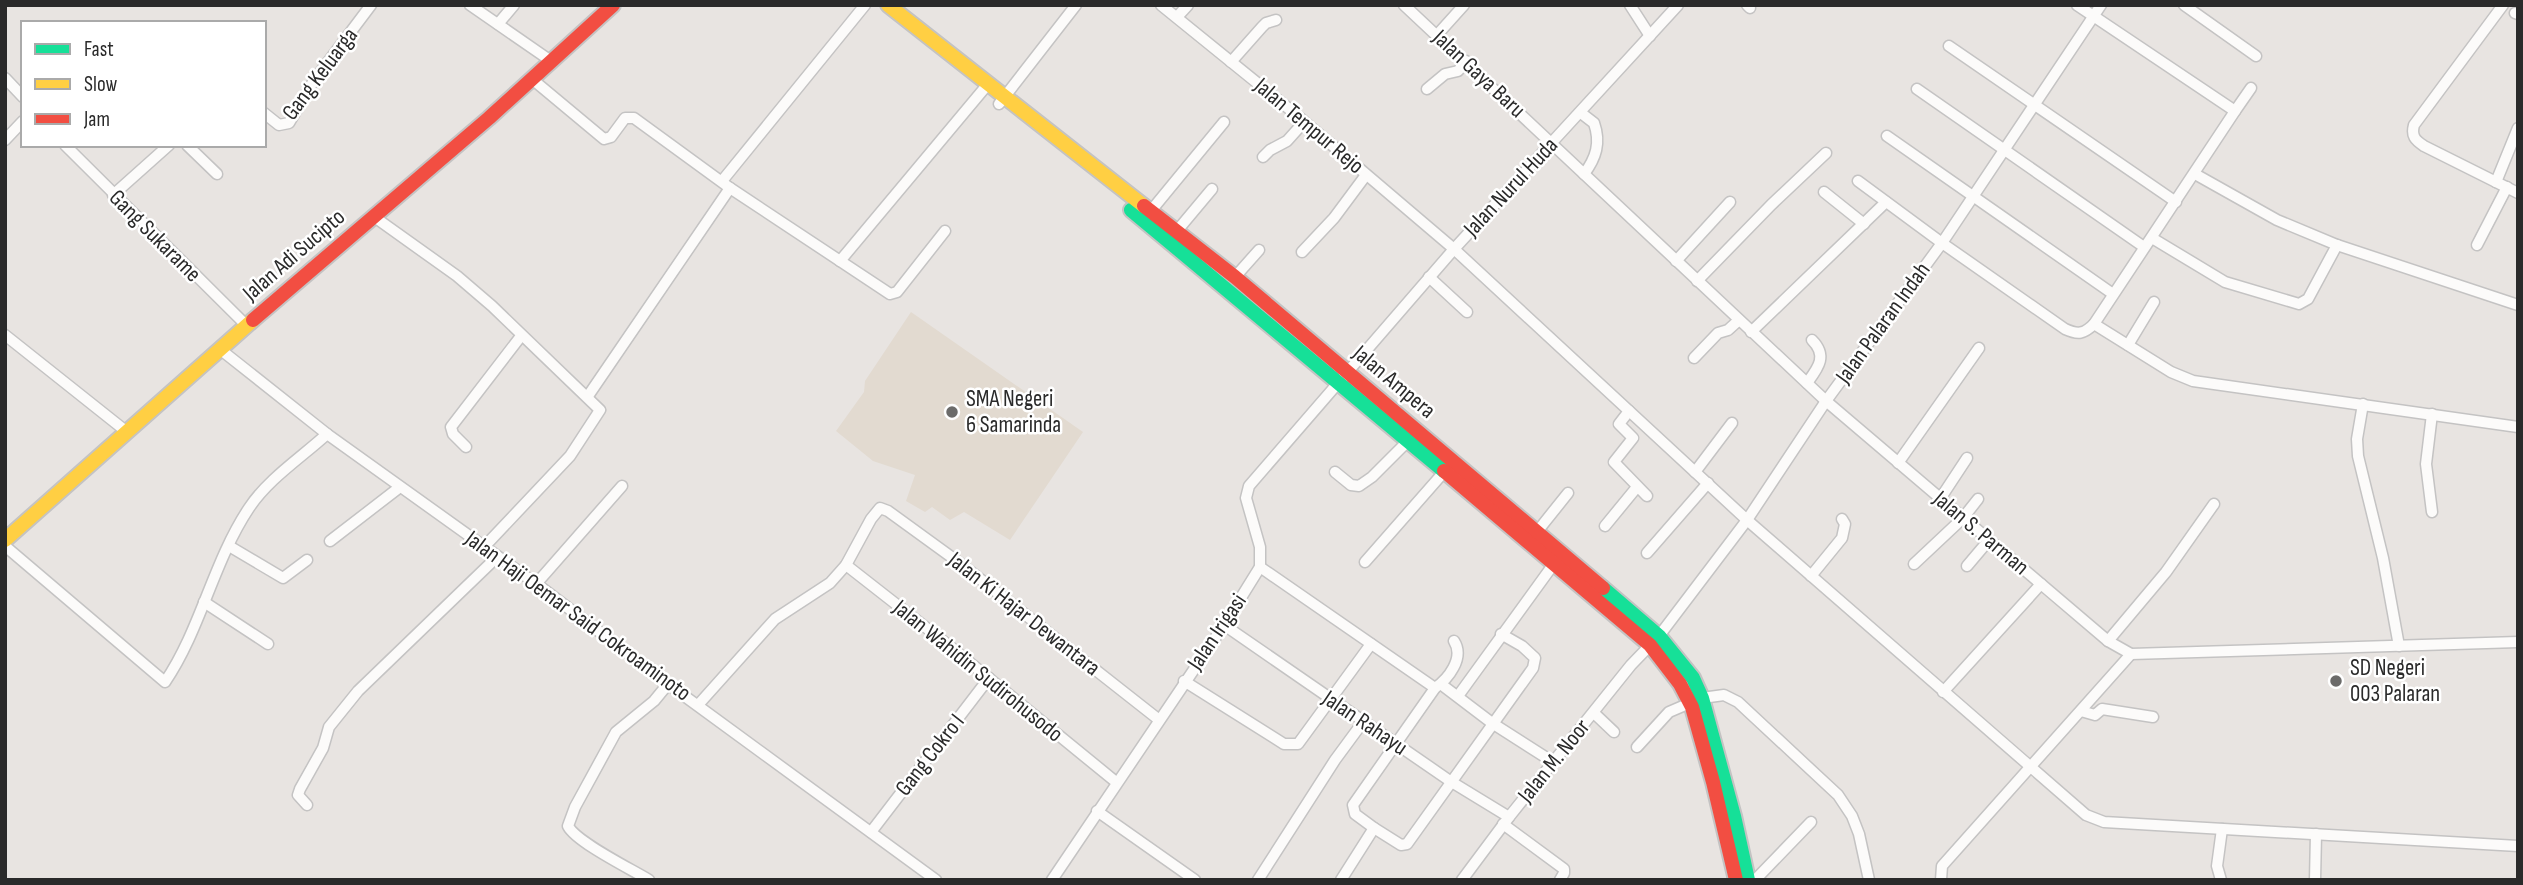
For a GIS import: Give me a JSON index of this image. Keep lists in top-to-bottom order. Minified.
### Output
{"streets":{"main road":["Jalan Adi Sucipto","Jalan Ampera"],"street":["Gang Keluarga","Jalan Gaya Baru","Jalan Tempur Rejo","Jalan Nurul Huda","Gang Sukarame","Jalan Palaran Indah","Jalan S. Parman","Jalan Ki Hajar Dewantara","Jalan Haji Oemar Said Cokroaminoto","Jalan Irigasi","Jalan Wahidin Sudirohusodo","Jalan Rahayu","Gang Cokro I","Jalan M. Noor"]},"crossings":[["Jalan Gaya Baru","Jalan Nurul Huda"],["Jalan Gaya Baru","Jalan S. Parman"],["Jalan Tempur Rejo","Jalan Nurul Huda"],["Jalan Tempur Rejo","Jalan Palaran Indah"],["Jalan Nurul Huda","Jalan Ampera"],["Jalan Nurul Huda","Jalan S. Parman"],["Gang Sukarame","Jalan Adi Sucipto"],["Jalan Adi Sucipto","Jalan Haji Oemar Said Cokroaminoto"],["Jalan Palaran Indah","Jalan Ampera"],["Jalan Palaran Indah","Jalan S. Parman"],["Jalan Palaran Indah","Jalan M. Noor"],["Jalan Ampera","Jalan M. Noor"],["Jalan Ki Hajar Dewantara","Jalan Irigasi"],["Jalan Ki Hajar Dewantara","Jalan Wahidin Sudirohusodo"],["Jalan Haji Oemar Said Cokroaminoto","Gang Cokro I"],["Jalan Irigasi","Jalan Wahidin Sudirohusodo"],["Jalan Irigasi","Jalan Rahayu"],["Jalan Wahidin Sudirohusodo","Gang Cokro I"],["Jalan Rahayu","Jalan M. Noor"]],"places":["SMA Negeri 6 Samarinda","SD Negeri 003 Palaran"],"legend":["Fast","Slow","Jam"]}
